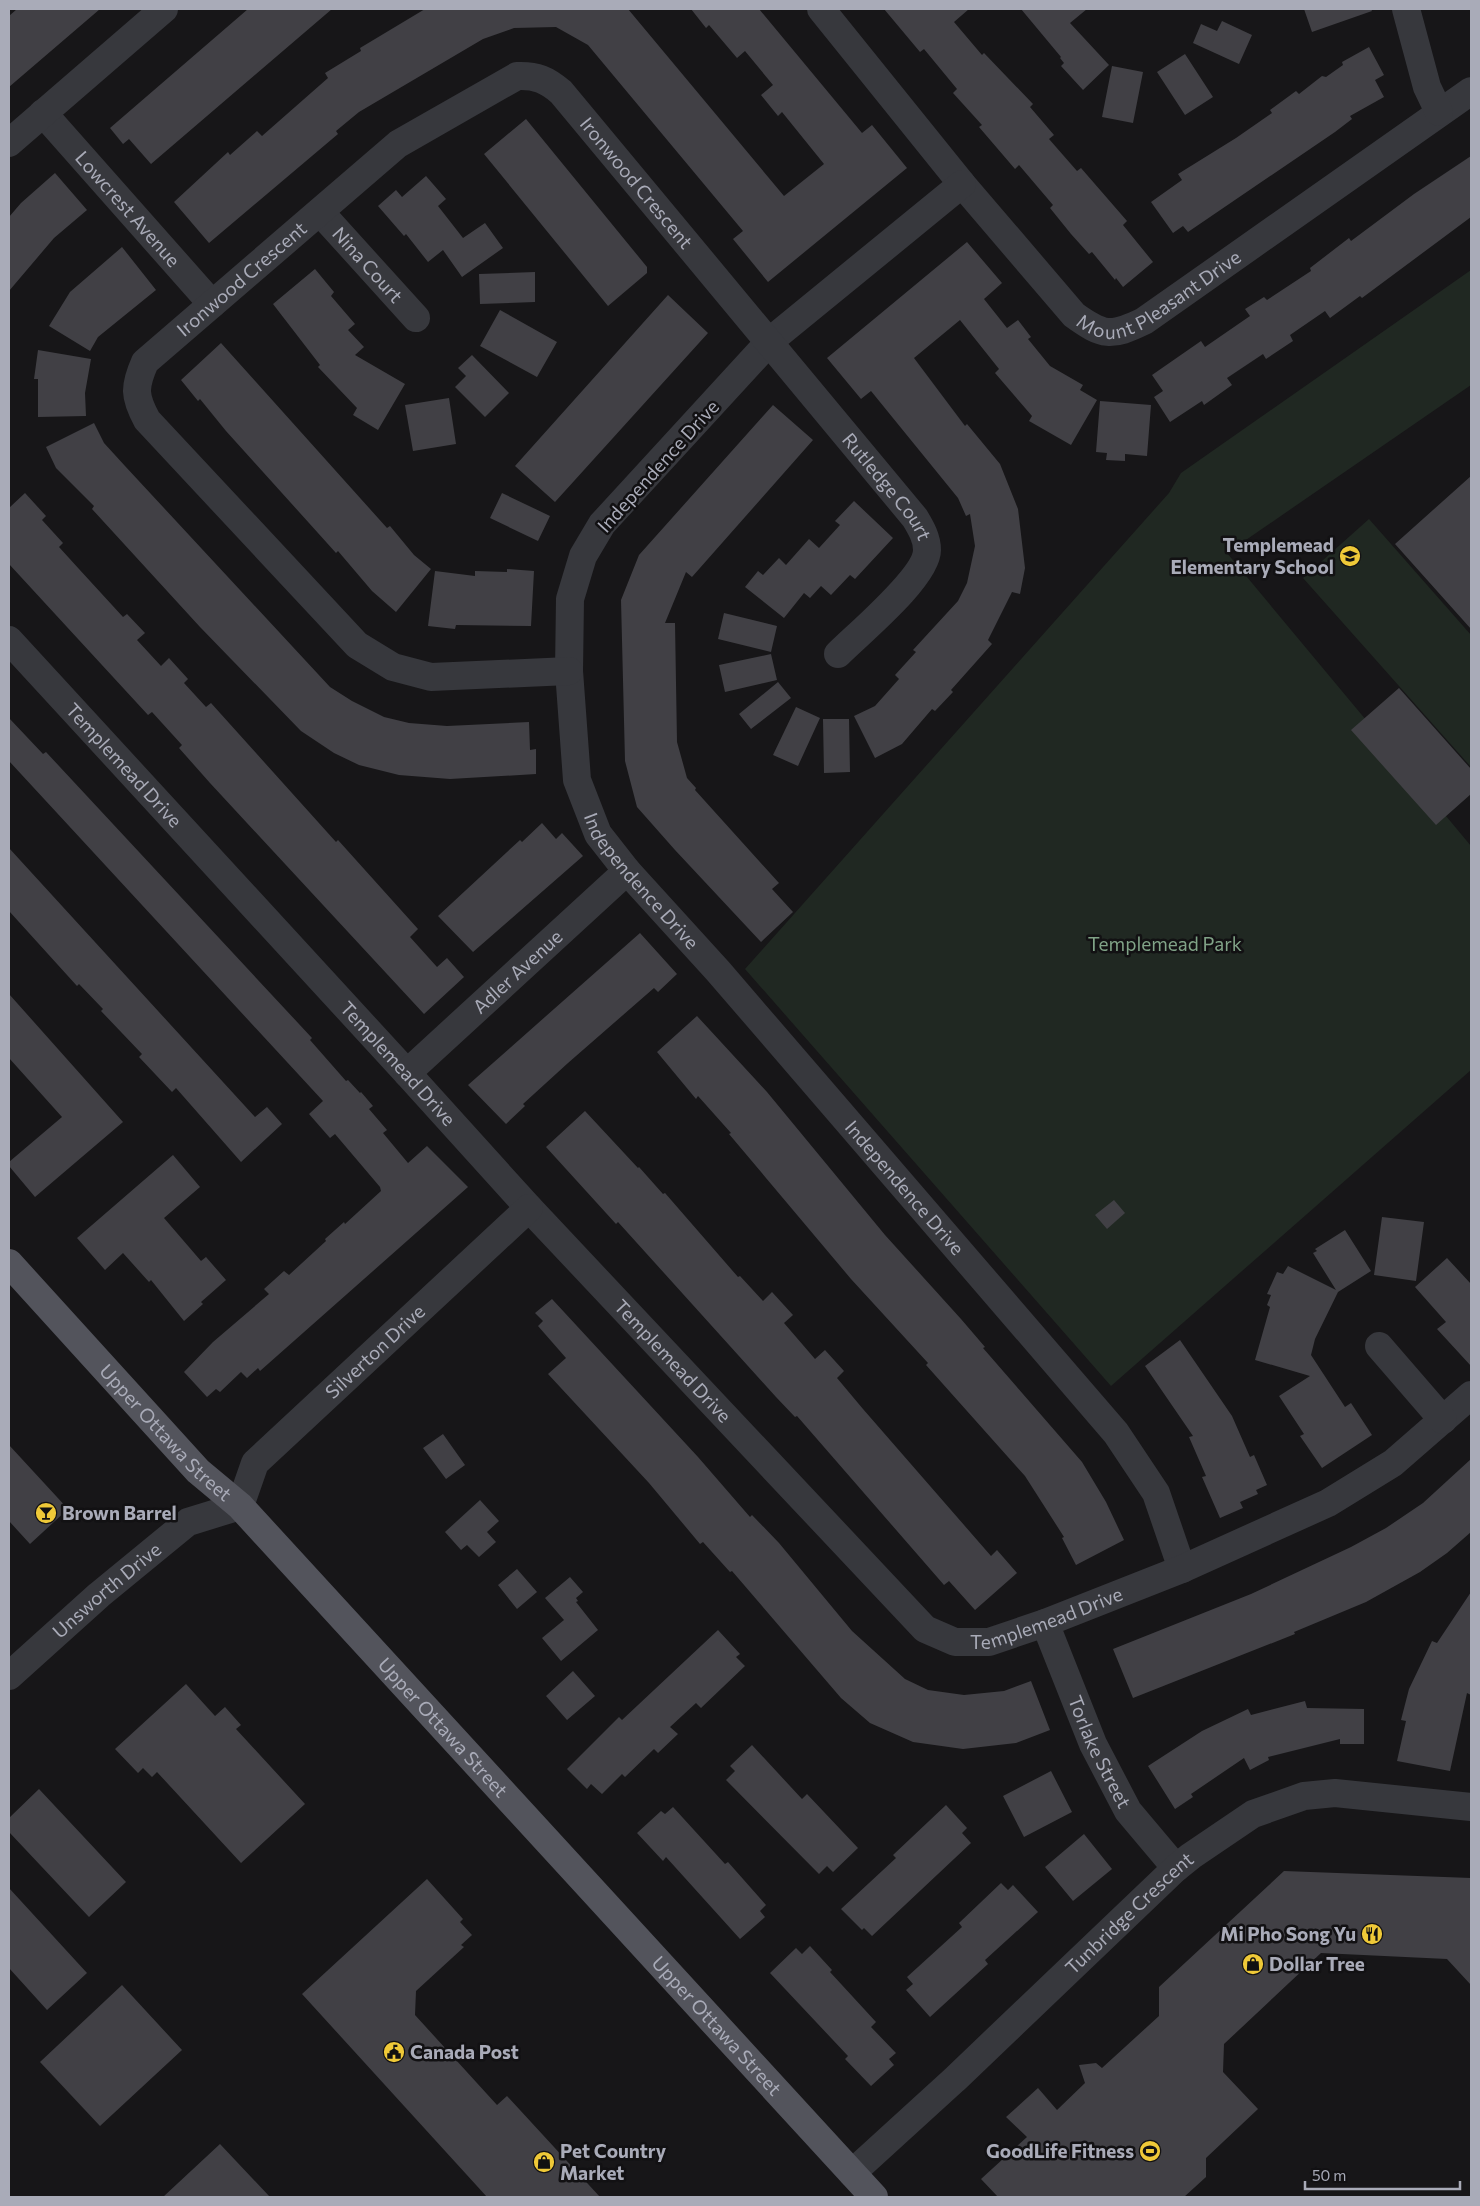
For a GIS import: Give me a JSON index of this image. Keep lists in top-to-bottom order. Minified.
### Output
{"streets":{"main road":["Upper Ottawa Street"],"street":["Ironwood Crescent","Lowcrest Avenue","Nina Court","Mount Pleasant Drive","Independence Drive","Rutledge Court","Templemead Drive","Adler Avenue","Silverton Drive","Unsworth Drive","Torlake Street","Tunbridge Crescent"]},"crossings":[["Ironwood Crescent","Lowcrest Avenue"],["Ironwood Crescent","Nina Court"],["Ironwood Crescent","Independence Drive"],["Ironwood Crescent","Rutledge Court"],["Mount Pleasant Drive","Independence Drive"],["Independence Drive","Rutledge Court"],["Independence Drive","Templemead Drive"],["Independence Drive","Adler Avenue"],["Templemead Drive","Adler Avenue"],["Templemead Drive","Silverton Drive"],["Templemead Drive","Torlake Street"],["Silverton Drive","Upper Ottawa Street"],["Silverton Drive","Unsworth Drive"],["Upper Ottawa Street","Unsworth Drive"],["Upper Ottawa Street","Tunbridge Crescent"],["Torlake Street","Tunbridge Crescent"]],"parks":["Templemead Park"],"places":{"school or university":["Templemead Elementary School"],"bar":["Brown Barrel"],"restaurant":["Mi Pho Song Yu"],"shop":["Dollar Tree","Pet Country Market"],"public building":["Canada Post"],"sports":["GoodLife Fitness"]},"scale_bar":"50 m"}
